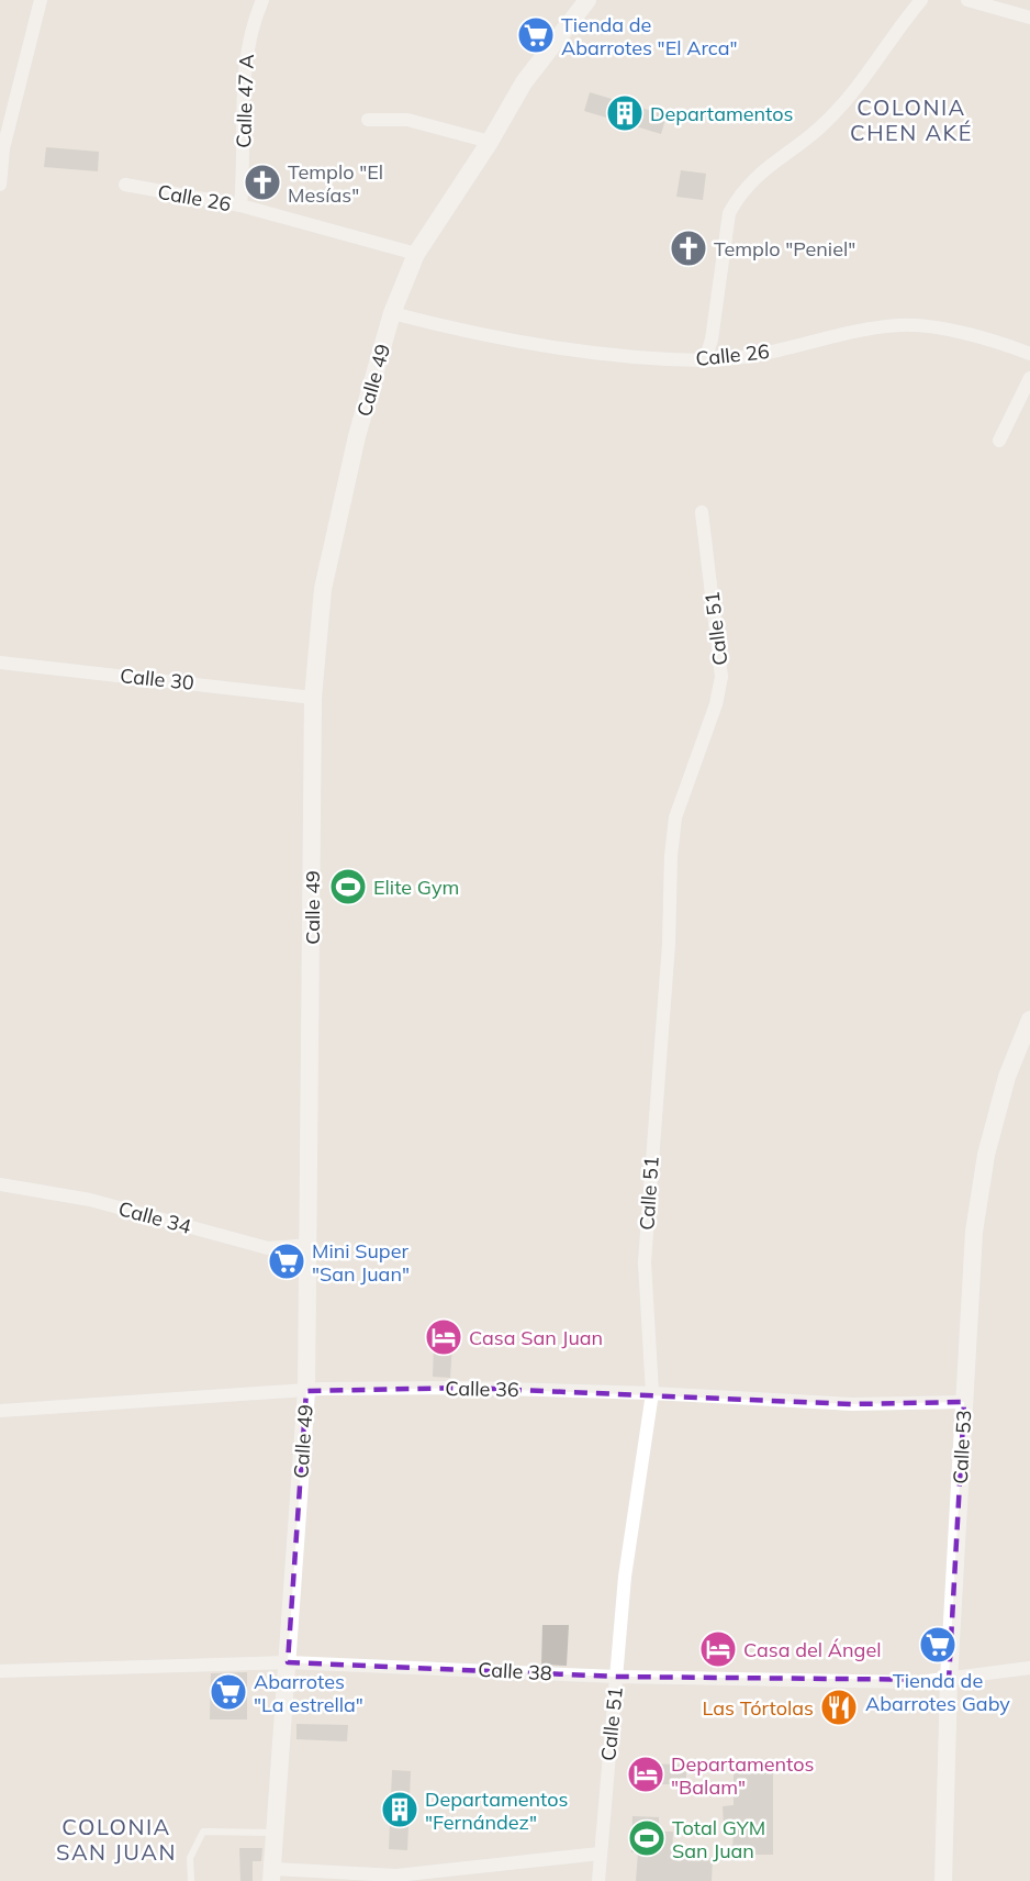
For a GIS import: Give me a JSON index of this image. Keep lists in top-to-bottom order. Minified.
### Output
{"streets":{"street":["Calle 47 A","Calle 26","Calle 49","Calle 51","Calle 30","Calle 34","Calle 36","Calle 53","Calle 38"]},"crossings":[["Calle 47 A","Calle 26"],["Calle 26","Calle 49"],["Calle 49","Calle 30"],["Calle 49","Calle 34"],["Calle 49","Calle 36"],["Calle 49","Calle 38"],["Calle 51","Calle 36"],["Calle 51","Calle 38"],["Calle 36","Calle 53"],["Calle 53","Calle 38"]],"districts":["COLONIA CHEN AKÉ","COLONIA SAN JUAN"],"places":{"supermarket":["Tienda de Abarrotes \"El Arca\"","Mini Super \"San Juan\"","Tienda de Abarrotes Gaby","Abarrotes \"La estrella\""],"building":["Departamentos","Departamentos \"Fernández\""],"church":["Templo \"El Mesías\"","Templo \"Peniel\""],"sports":["Elite Gym","Total GYM San Juan"],"hotel":["Casa San Juan","Casa del Ángel","Departamentos \"Balam\""],"restaurant":["Las Tórtolas"]}}
